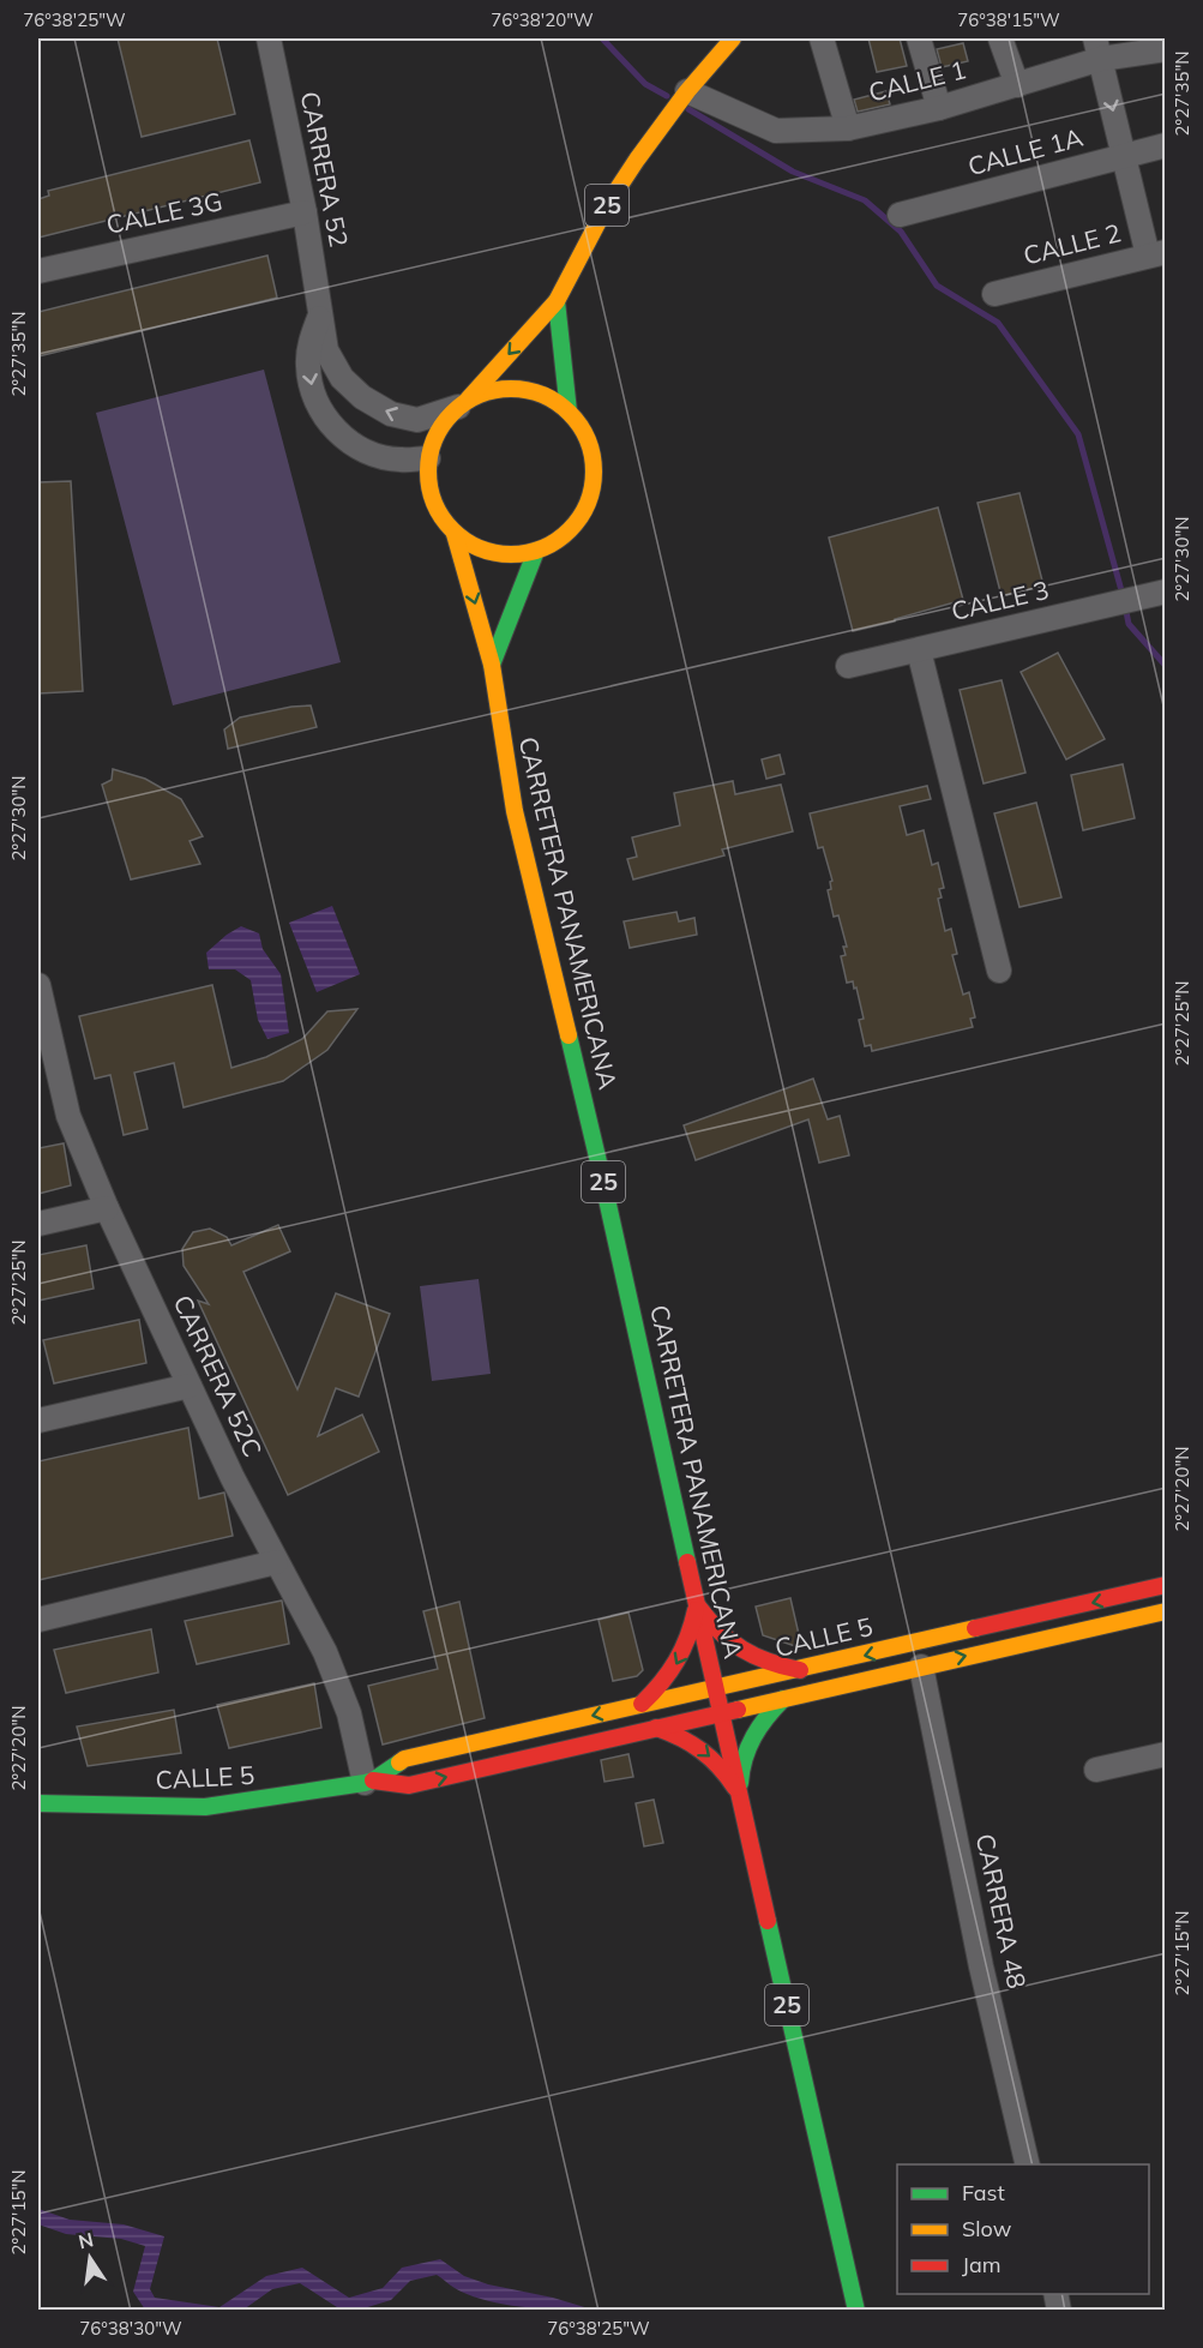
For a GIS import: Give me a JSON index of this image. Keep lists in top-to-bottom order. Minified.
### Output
{"streets":{"main road":["25","CARRETERA PANAMERICANA","CALLE 5"],"street":["CALLE 1","CALLE 1A","CARRERA 52","CALLE 3G","CALLE 2","CALLE 3","CARRERA 52C","CARRERA 48"]},"crossings":[["CALLE 1","25"],["CARRERA 52","25"],["CARRERA 52","CALLE 3G"],["CARRERA 52","CARRETERA PANAMERICANA"],["25","CARRETERA PANAMERICANA"],["CARRETERA PANAMERICANA","CALLE 5"],["CARRERA 52C","CALLE 5"],["CALLE 5","CARRERA 48"]],"legend":["Fast","Slow","Jam"],"north":"top","coordinates":["76°38'25\"W","76°38'20\"W","76°38'15\"W","2°27'35\"N","2°27'30\"N","2°27'25\"N","2°27'20\"N","2°27'15\"N","76°38'30\"W"]}
